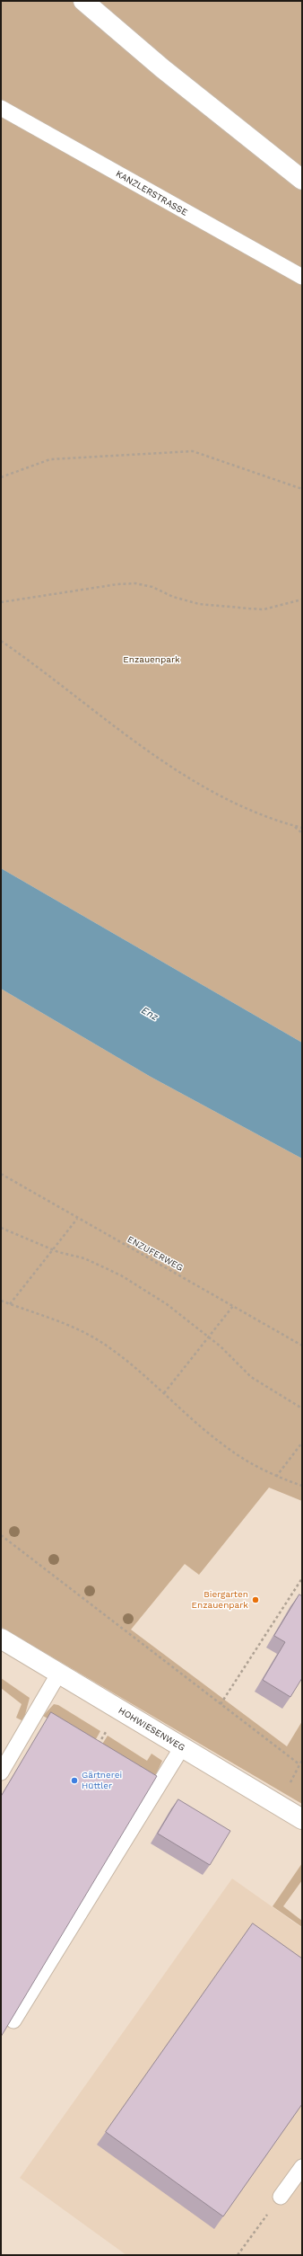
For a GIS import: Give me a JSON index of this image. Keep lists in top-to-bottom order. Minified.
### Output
{"streets":{"street":["HOHWIESENWEG"],"lane":["KANZLERSTRASSE"],"path":["ENZUFERWEG"]},"water":["Enz"],"parks":["Enzauenpark"],"places":["Biergarten Enzauenpark","Gärtnerei Hüttler"]}
